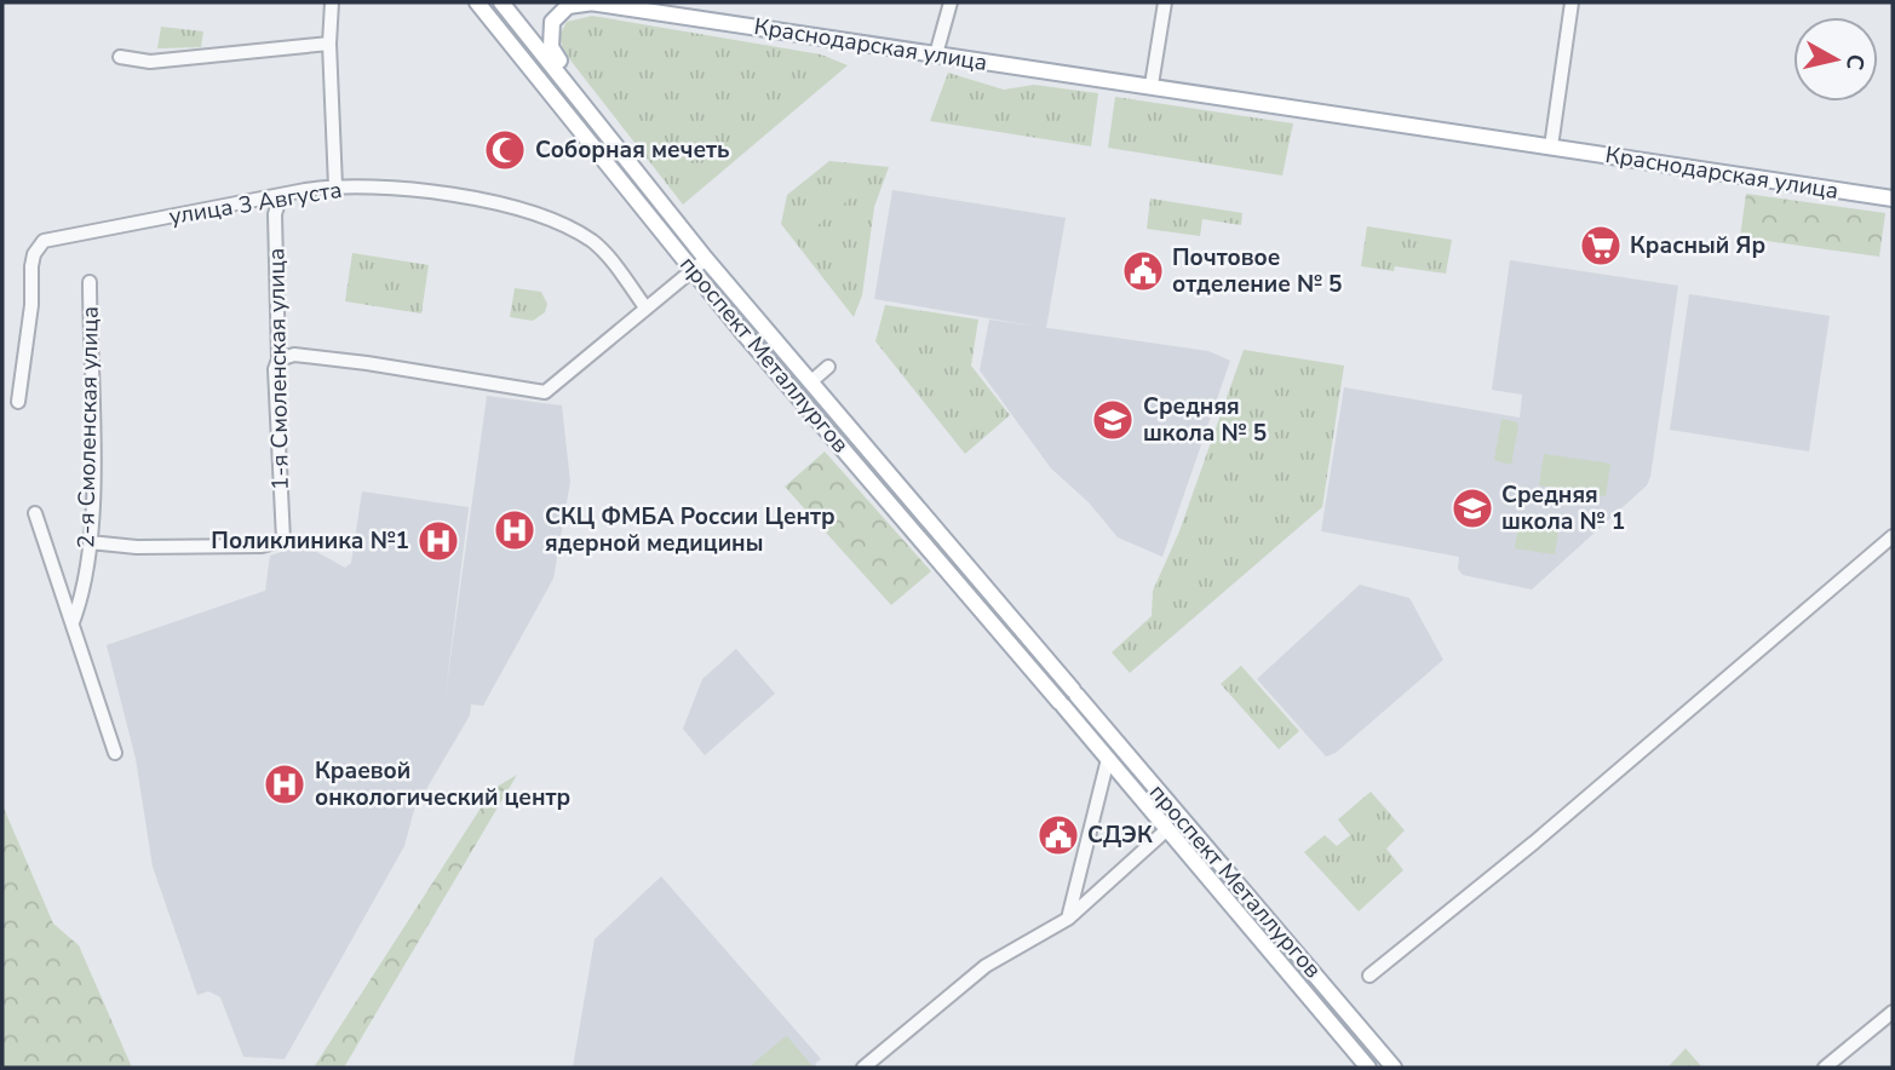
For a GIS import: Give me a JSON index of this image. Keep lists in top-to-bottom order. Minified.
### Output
{"streets":{"main road":["Краснодарская улица","проспект Металлургов"],"street":["улица 3 Августа","1-я Смоленская улица","2-я Смоленская улица"]},"crossings":[["улица 3 Августа","1-я Смоленская улица"],["1-я Смоленская улица","2-я Смоленская улица"]],"places":{"mosque":["Соборная мечеть"],"supermarket":["Красный Яр"],"public building":["Почтовое отделение № 5","СДЭК"],"school or university":["Средняя школа № 5","Средняя школа № 1"],"hospital":["СКЦ ФМБА России Центр ядерной медицины","Поликлиника №1","Краевой онкологический центр"]},"north":"right"}
